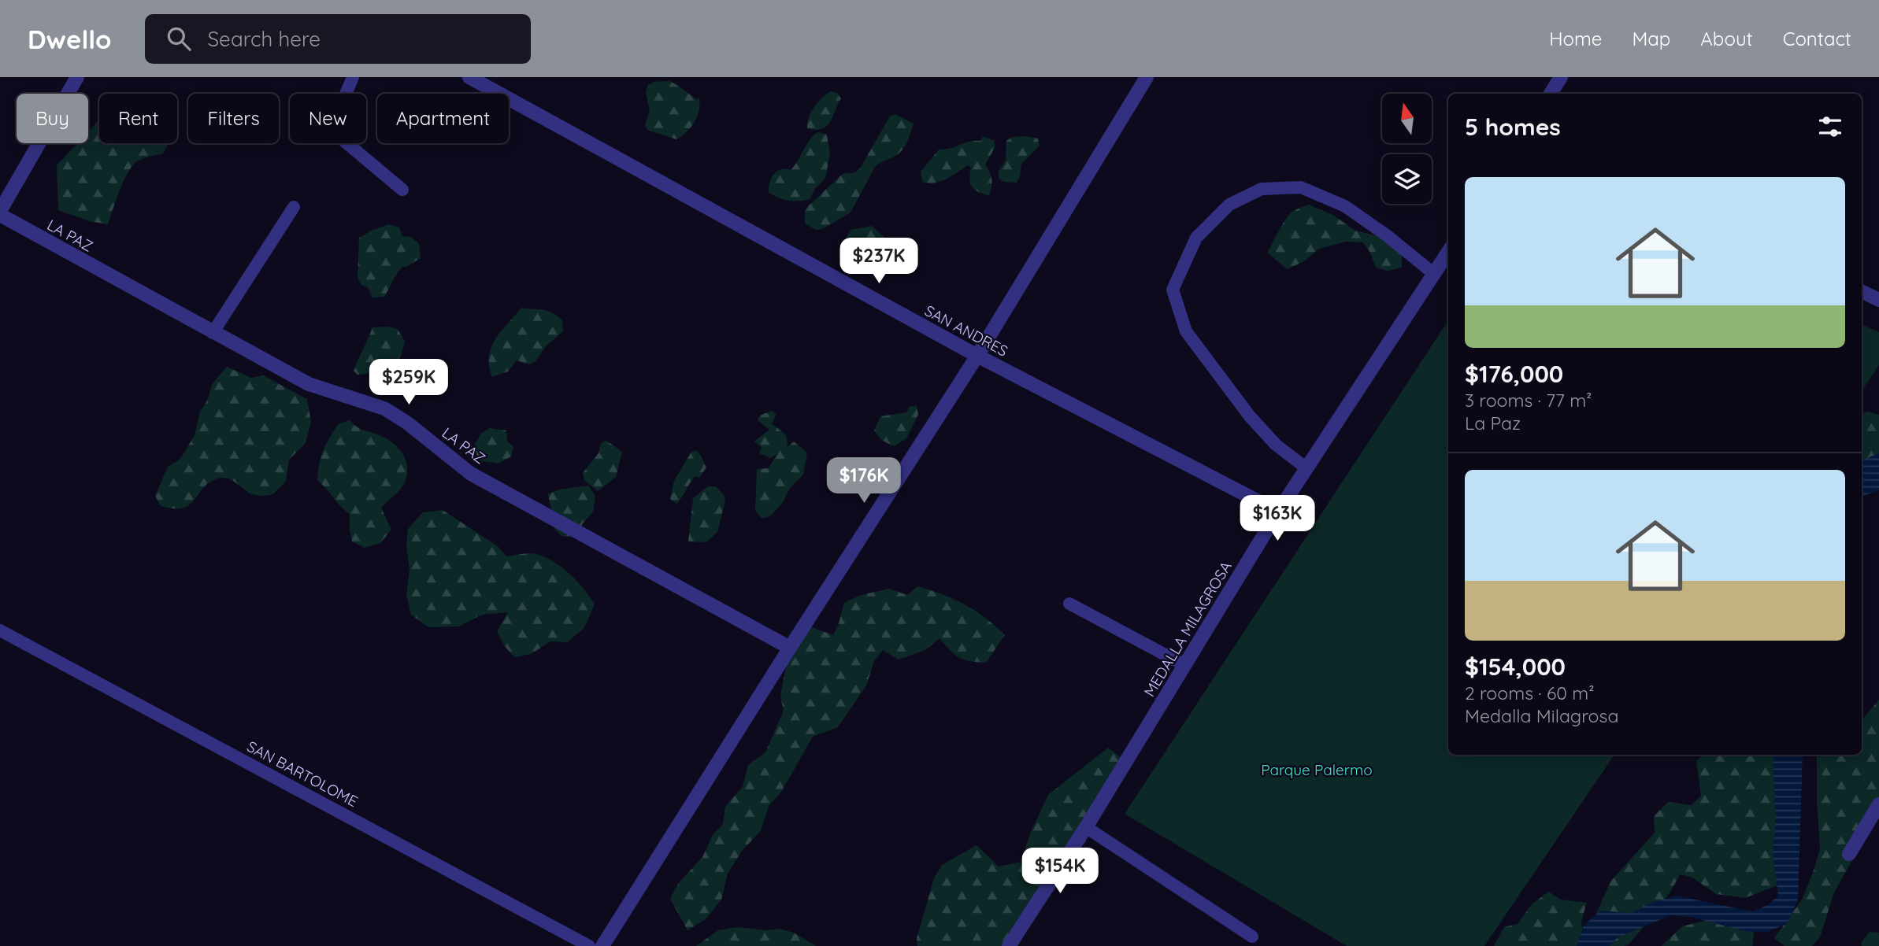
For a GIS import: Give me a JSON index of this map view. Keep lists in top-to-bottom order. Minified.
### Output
{"streets":{"street":["LA PAZ","SAN ANDRES","MEDALLA MILAGROSA"],"lane":["SAN BARTOLOME"]},"crossings":[["SAN ANDRES","MEDALLA MILAGROSA"]],"parks":["Parque Palermo"],"north":"top","page":{"header":"Dwello","search":"Search here","nav":["Home","Map","About","Contact"],"chip":["Buy","Rent","Filters","New","Apartment"],"heading":"5 homes","list":[{"name":"$176,000","note":"3 rooms · 77 m² · La Paz"},{"name":"$154,000","note":"2 rooms · 60 m² · Medalla Milagrosa"}],"price":["$237K","$259K","$176K","$163K","$154K"]}}
